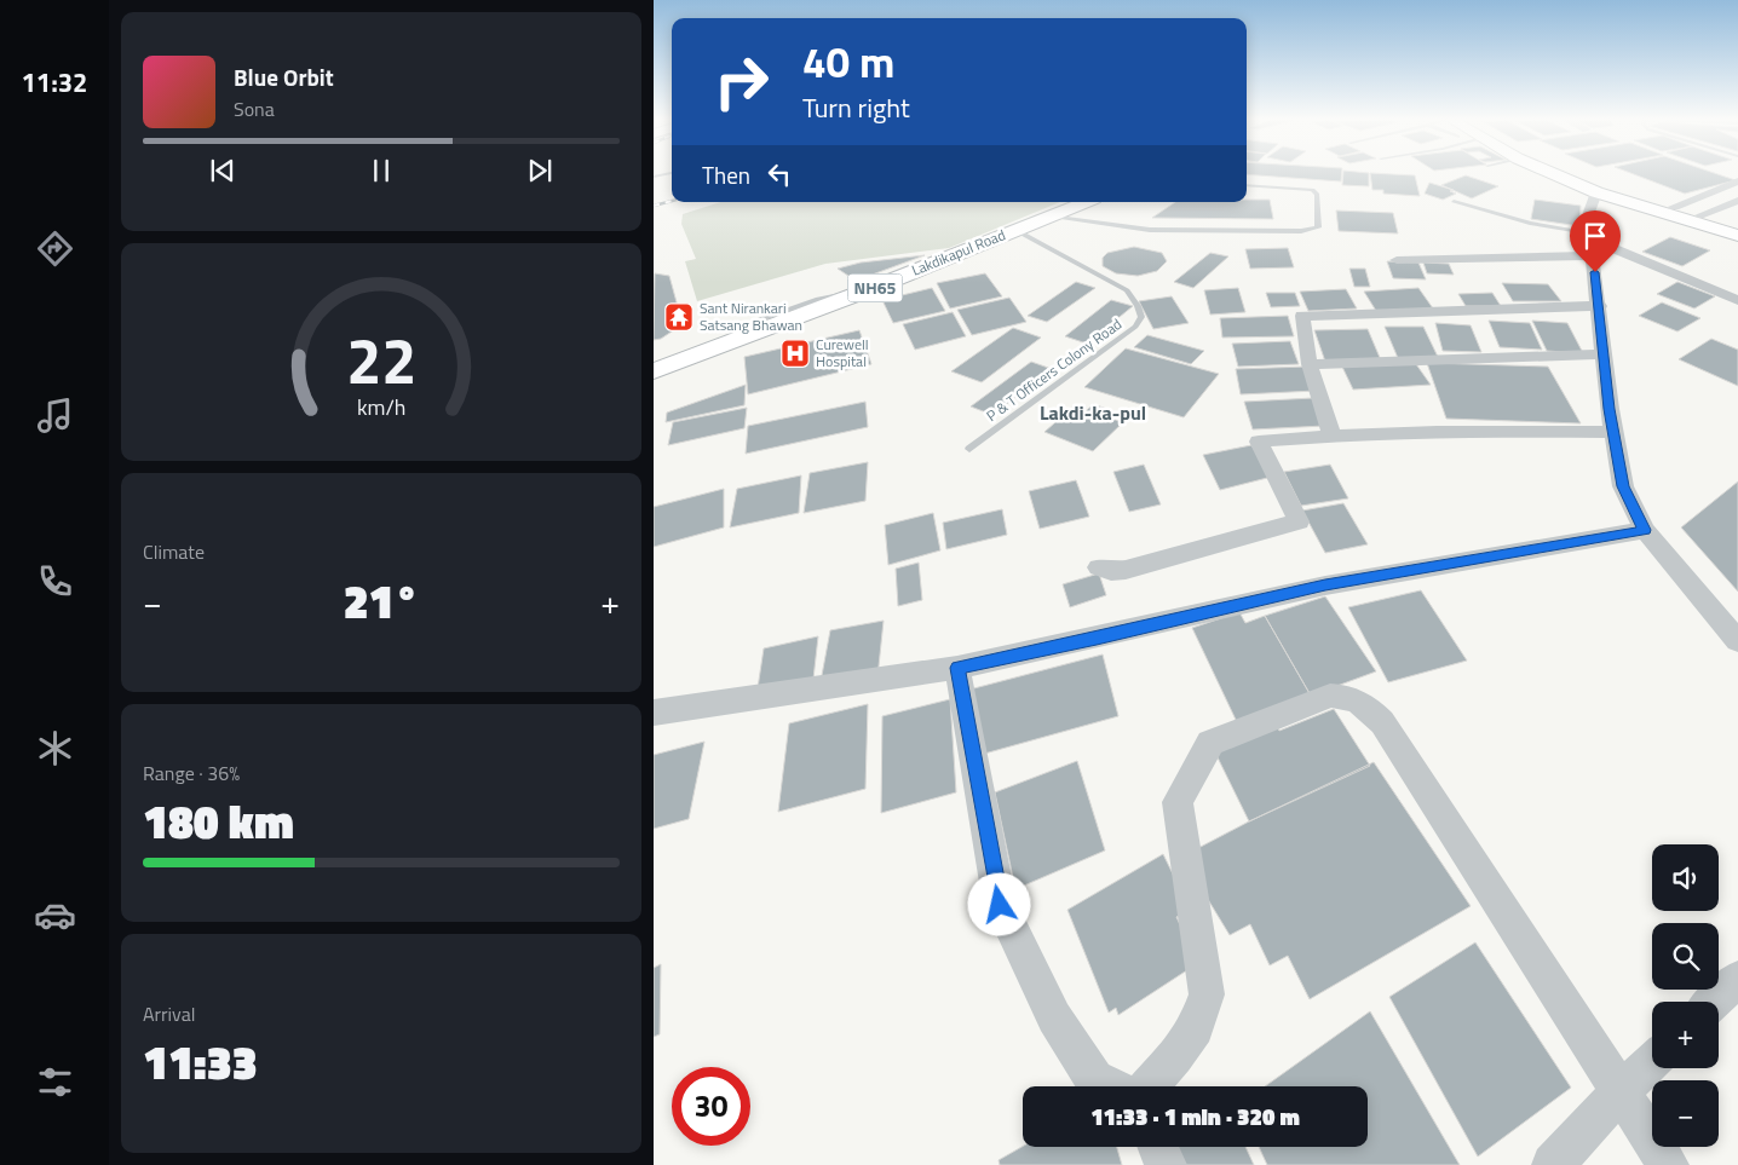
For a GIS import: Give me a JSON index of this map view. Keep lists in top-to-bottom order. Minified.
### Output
{"streets":{"highway":["Lakdikapul Road","NH65"],"lane":["P & T Officers Colony Road"]},"crossings":[["Lakdikapul Road","P & T Officers Colony Road"]],"districts":["Lakdi-ka-pul"],"places":{"temple":["Sant Nirankari Satsang Bhawan"],"hospital":["Curewell Hospital"]},"page":{"tabs":"11:32","turn":["40 m","Turn right"],"song":["Blue Orbit","Sona"],"then":"Then","tile":["Climate",["Range · 36%","180 km"],["Arrival","11:33"]],"heat":["−","21°","+"],"map_buttons":["+","−"],"limit":"30","trip":"11:33 · 1 min · 320 m","gauge":["22","km/h"]}}
